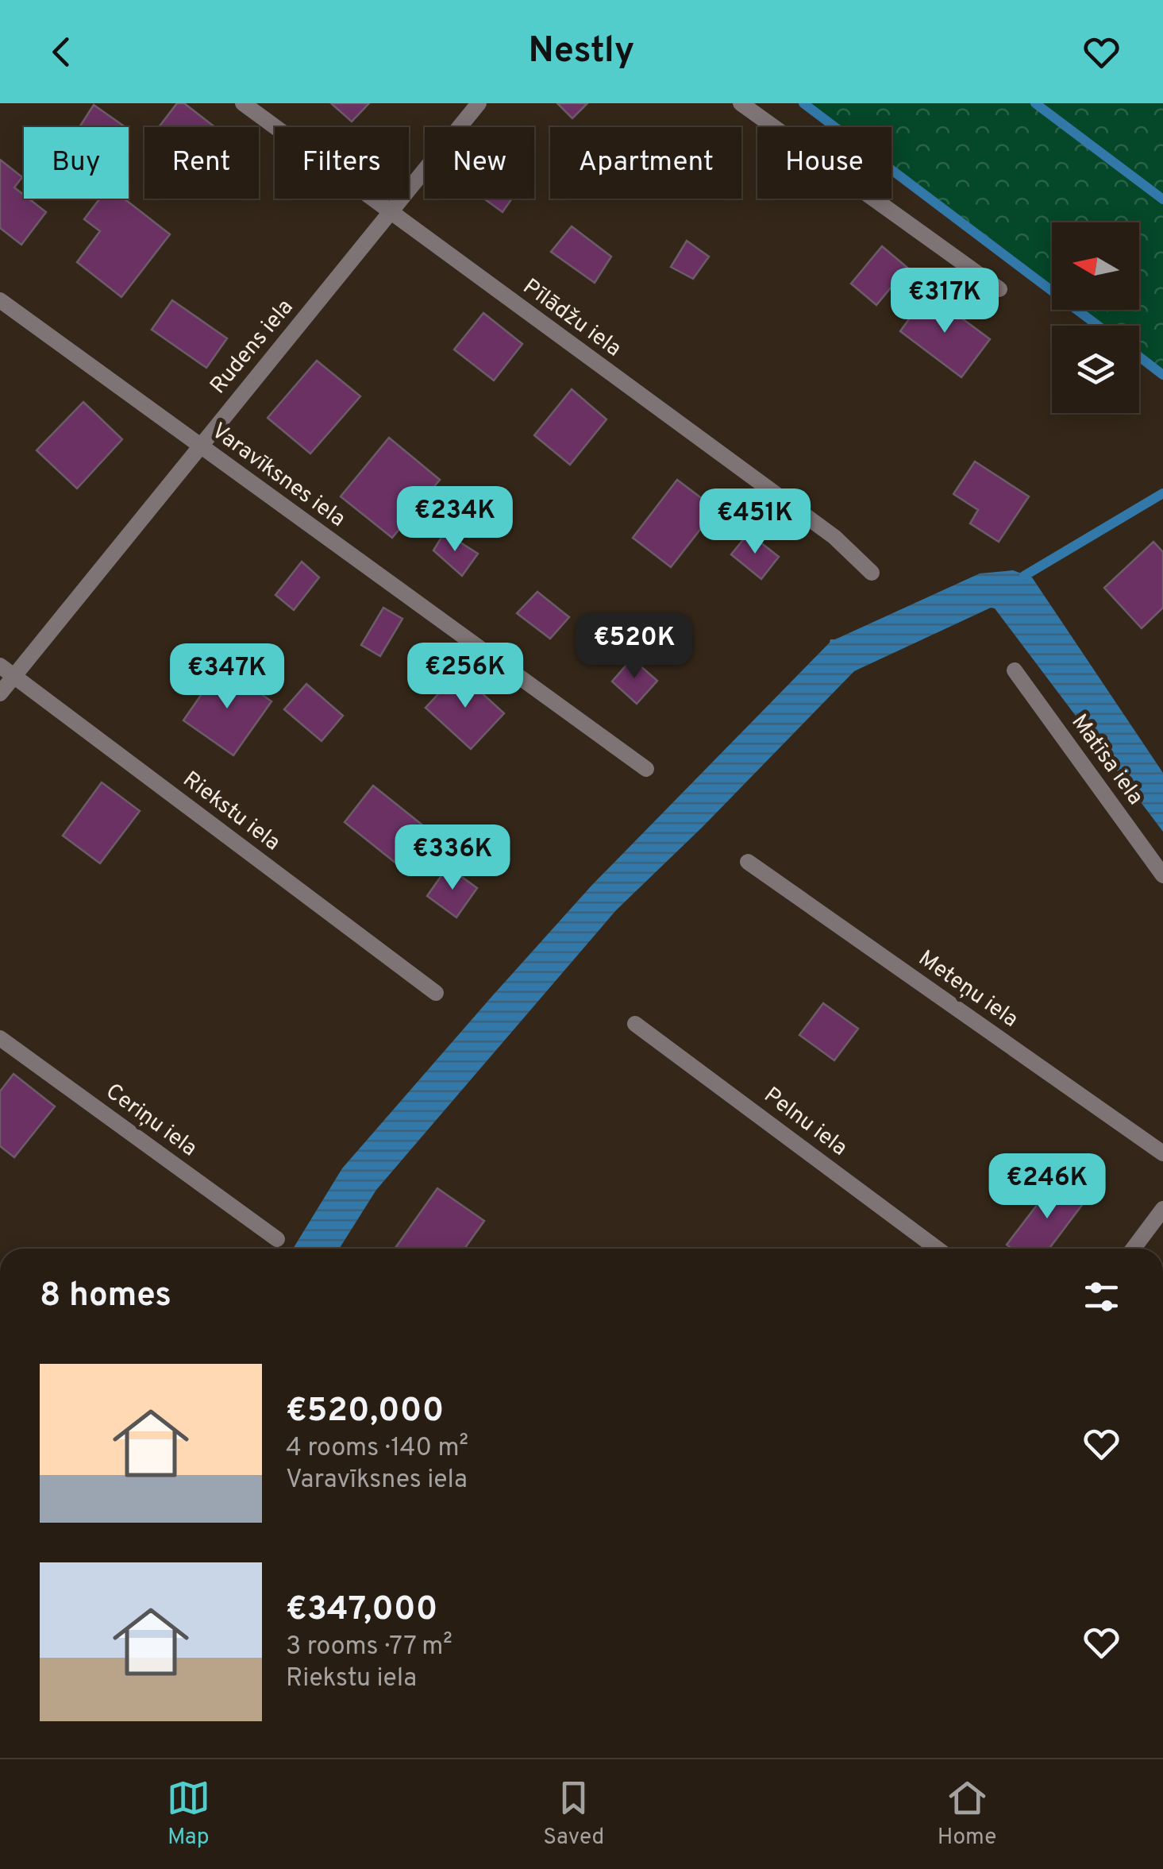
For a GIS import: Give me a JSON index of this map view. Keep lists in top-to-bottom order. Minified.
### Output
{"streets":{"street":["Pīlādžu iela","Rudens iela","Varavīksnes iela","Matīsa iela","Riekstu iela","Meteņu iela","Ceriņu iela","Pelnu iela"]},"crossings":[["Pīlādžu iela","Rudens iela"],["Rudens iela","Varavīksnes iela"],["Rudens iela","Riekstu iela"]],"north":"left","page":{"header":"Nestly","chip":["Buy","Rent","Filters","New","Apartment","House"],"price":["€317K","€234K","€451K","€520K","€256K","€347K","€336K","€246K"],"heading":"8 homes","list":[{"name":"€520,000","note":"4 rooms · 140 m² · Varavīksnes iela"},{"name":"€347,000","note":"3 rooms · 77 m² · Riekstu iela"}],"tabs":["Map","Saved","Home"]}}
